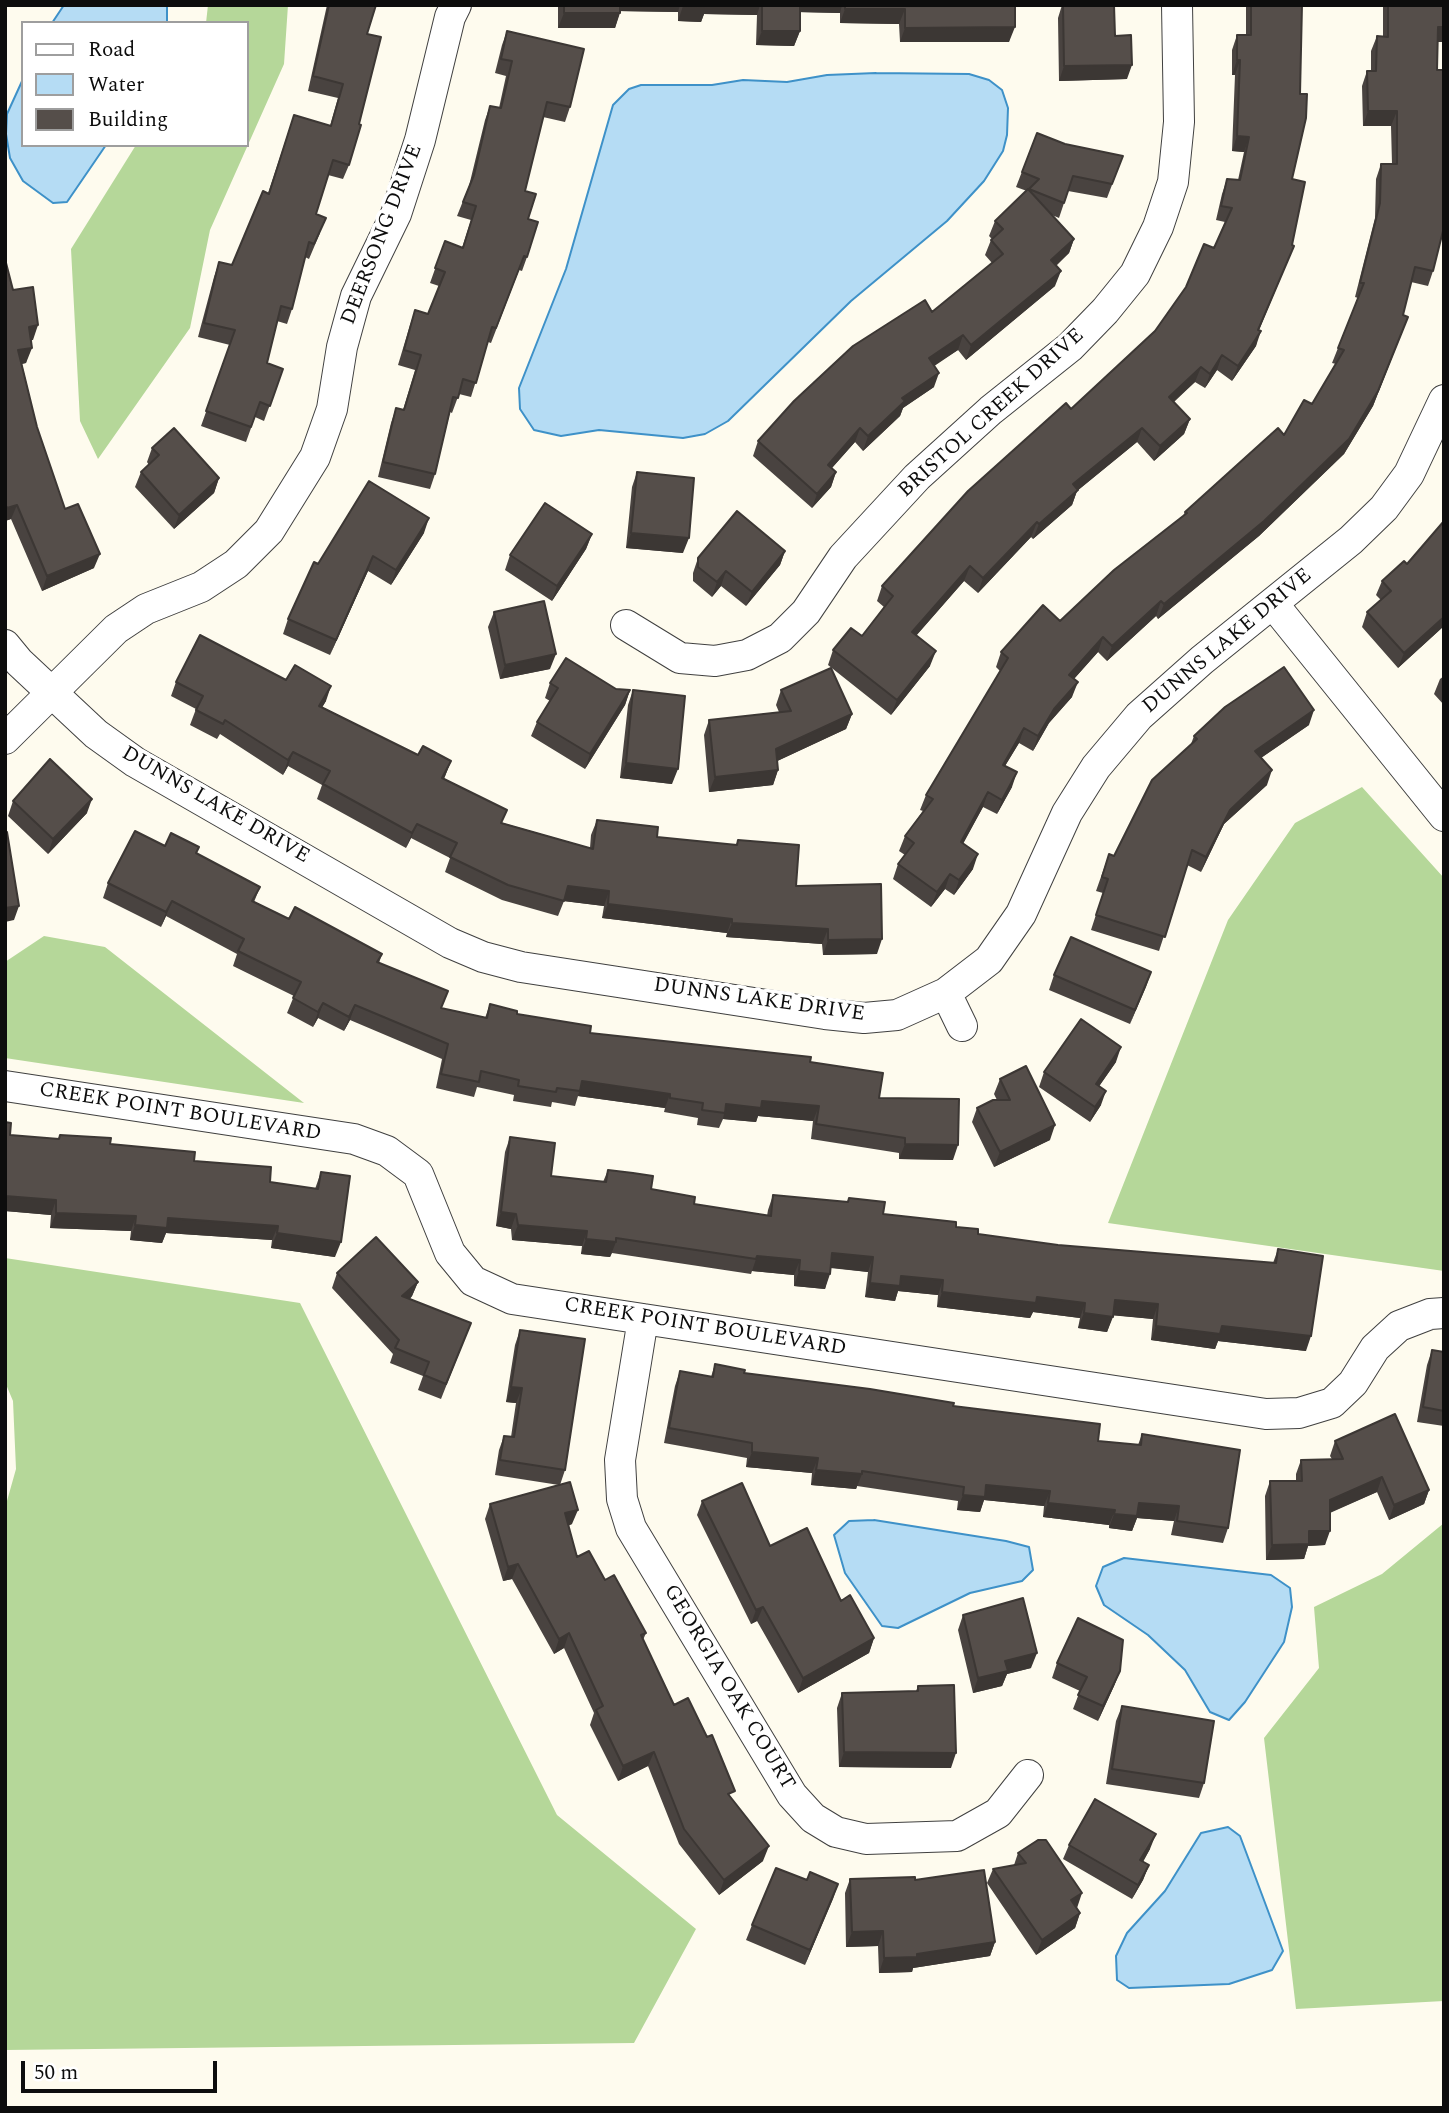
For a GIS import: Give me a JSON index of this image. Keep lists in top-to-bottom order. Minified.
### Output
{"streets":{"street":["DEERSONG DRIVE","BRISTOL CREEK DRIVE","DUNNS LAKE DRIVE","CREEK POINT BOULEVARD","GEORGIA OAK COURT"]},"crossings":[["DEERSONG DRIVE","DUNNS LAKE DRIVE"],["CREEK POINT BOULEVARD","GEORGIA OAK COURT"]],"legend":["Road","Water","Building"],"scale_bar":"50 m"}
